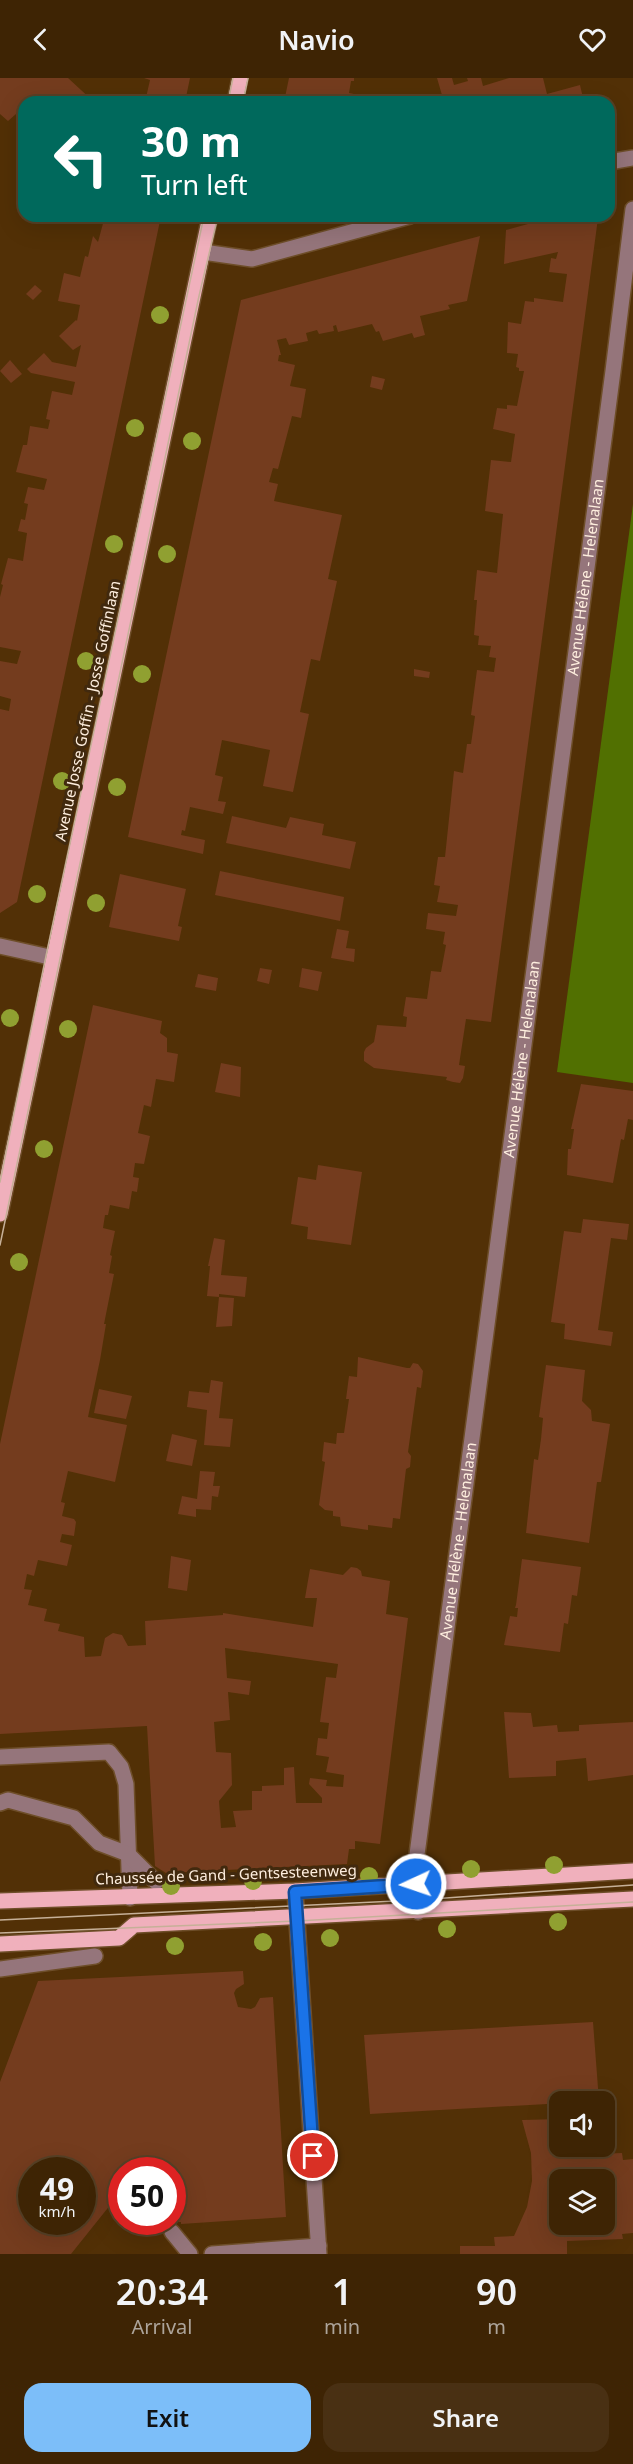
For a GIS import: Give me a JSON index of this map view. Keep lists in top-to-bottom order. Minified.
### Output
{"streets":{"main road":["Avenue Josse Goffin - Josse Goffinlaan","Chaussée de Gand - Gentsesteenweg"],"street":["Avenue Hélène - Helenalaan"]},"crossings":[["Avenue Hélène - Helenalaan","Chaussée de Gand - Gentsesteenweg"]],"page":{"header":"Navio","turn":["30 m","Turn left"],"speed":"49 km/h","limit":"50","eta":["20:34","Arrival","1","min","90","m"],"buttons":["Exit","Share"]}}
